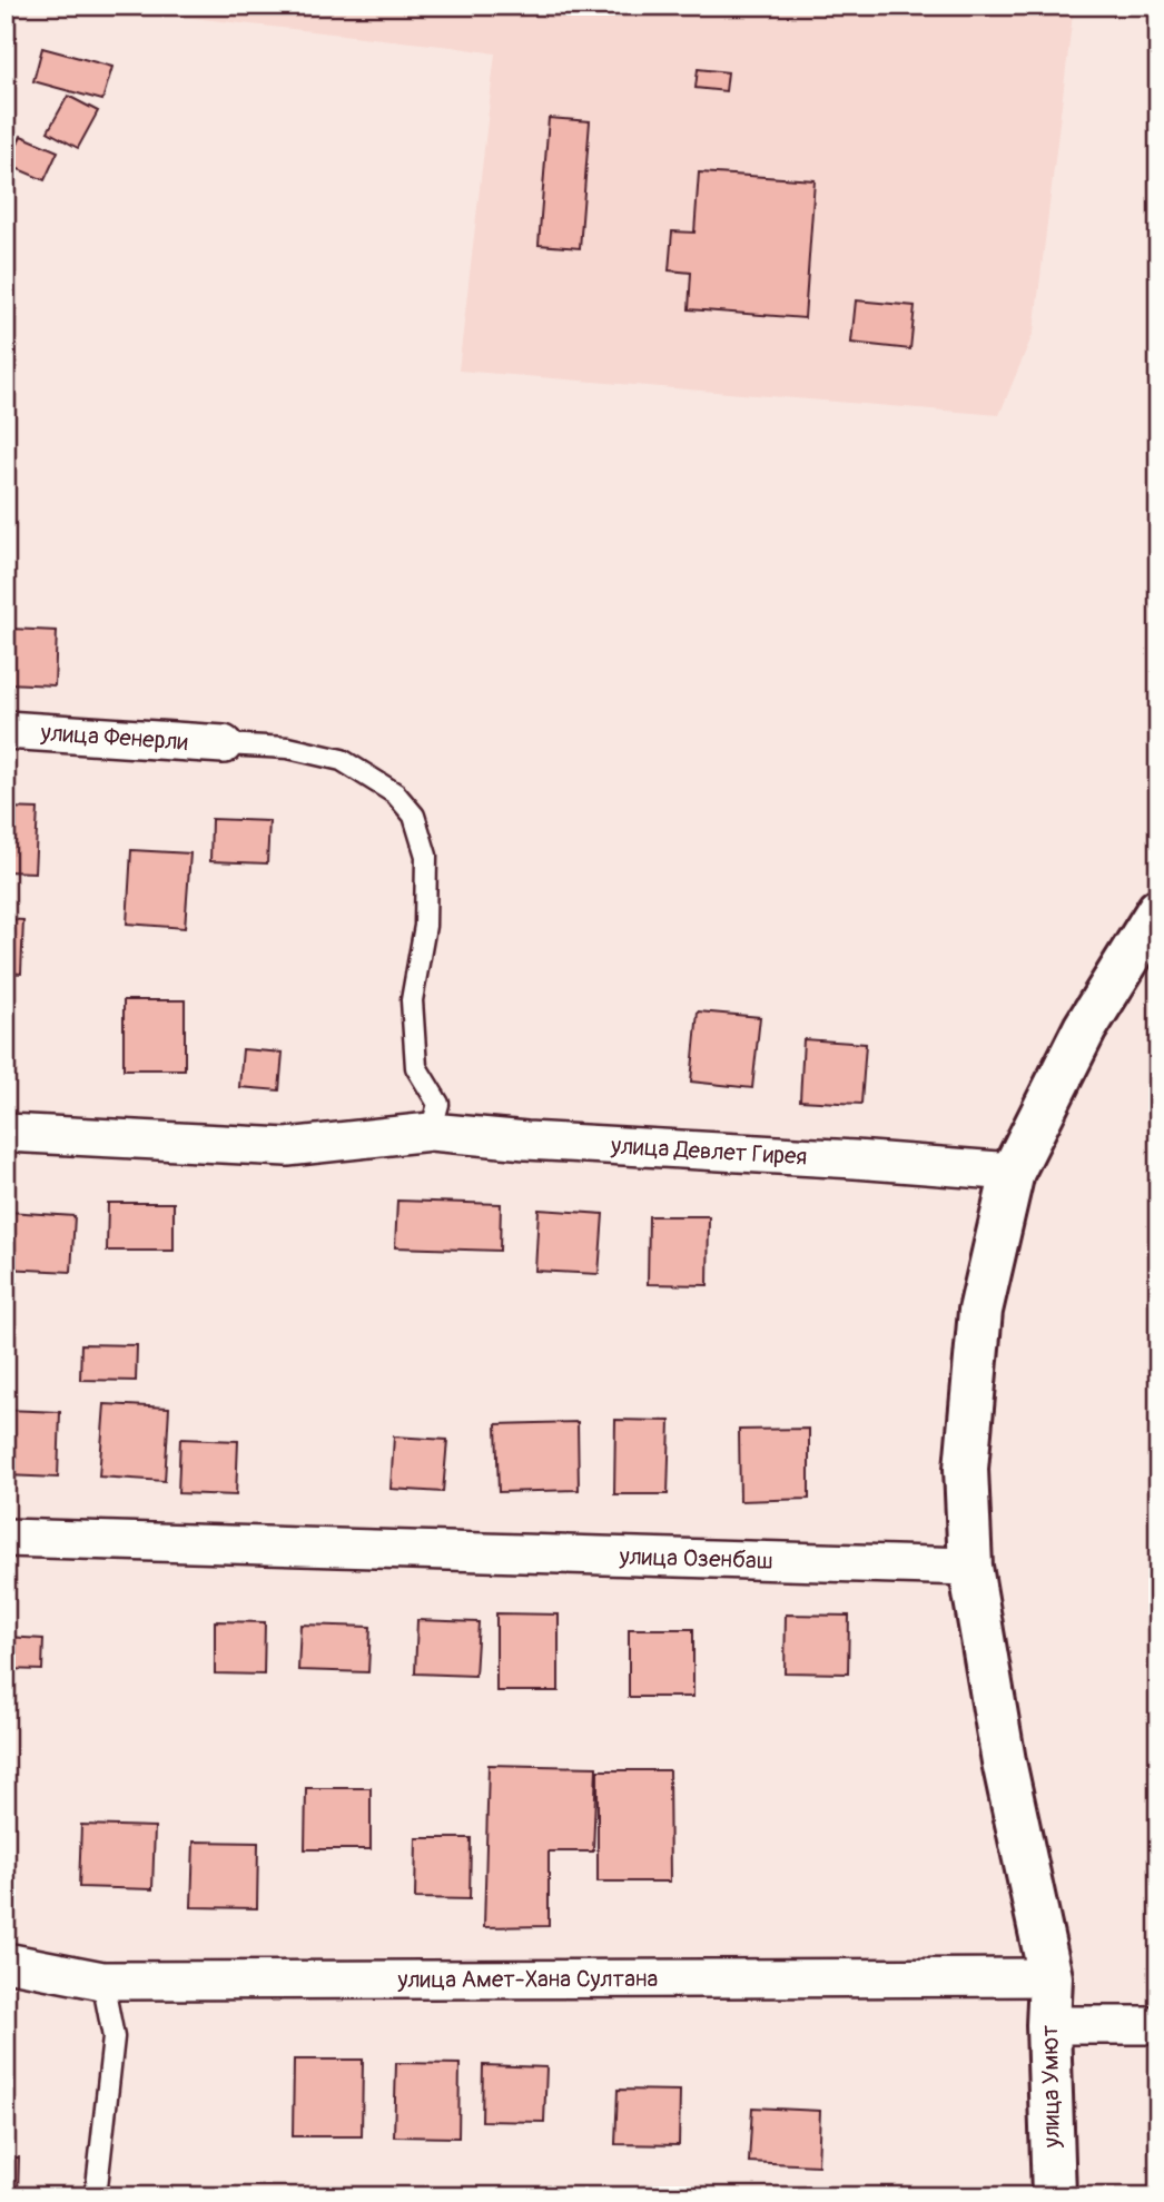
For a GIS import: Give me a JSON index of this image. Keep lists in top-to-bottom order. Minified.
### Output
{"streets":{"street":["улица Фенерли","улица Девлет Гирея","улица Озенбаш","улица Амет-Хана Султана","улица Умют"]},"crossings":[["улица Амет-Хана Султана","улица Умют"]]}
